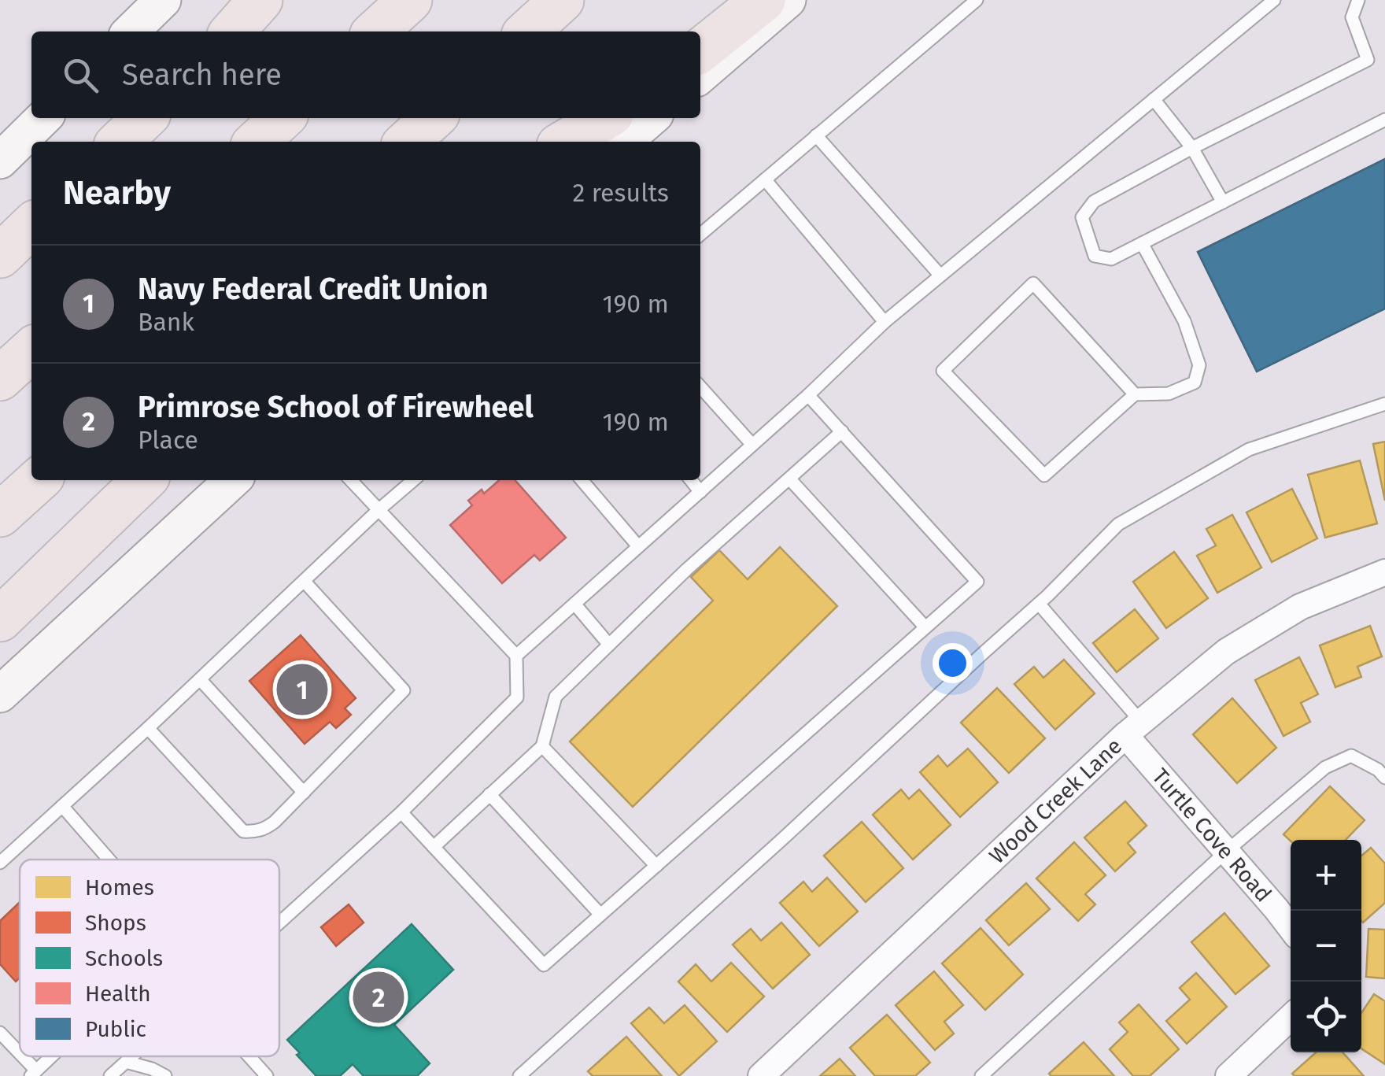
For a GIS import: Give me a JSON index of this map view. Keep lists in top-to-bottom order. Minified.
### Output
{"streets":{"street":["Wood Creek Lane","Turtle Cove Road"]},"crossings":[["Wood Creek Lane","Turtle Cove Road"]],"legend":["Homes","Shops","Schools","Health","Public"],"page":{"search":"Search here","heading":["Nearby","2 results"],"list":[{"mark":"1","name":"Navy Federal Credit Union","note":"Bank","value":"190 m"},{"mark":"2","name":"Primrose School of Firewheel","note":"Place","value":"190 m"}],"pins":["1","2"],"map_buttons":["+","−"]}}
